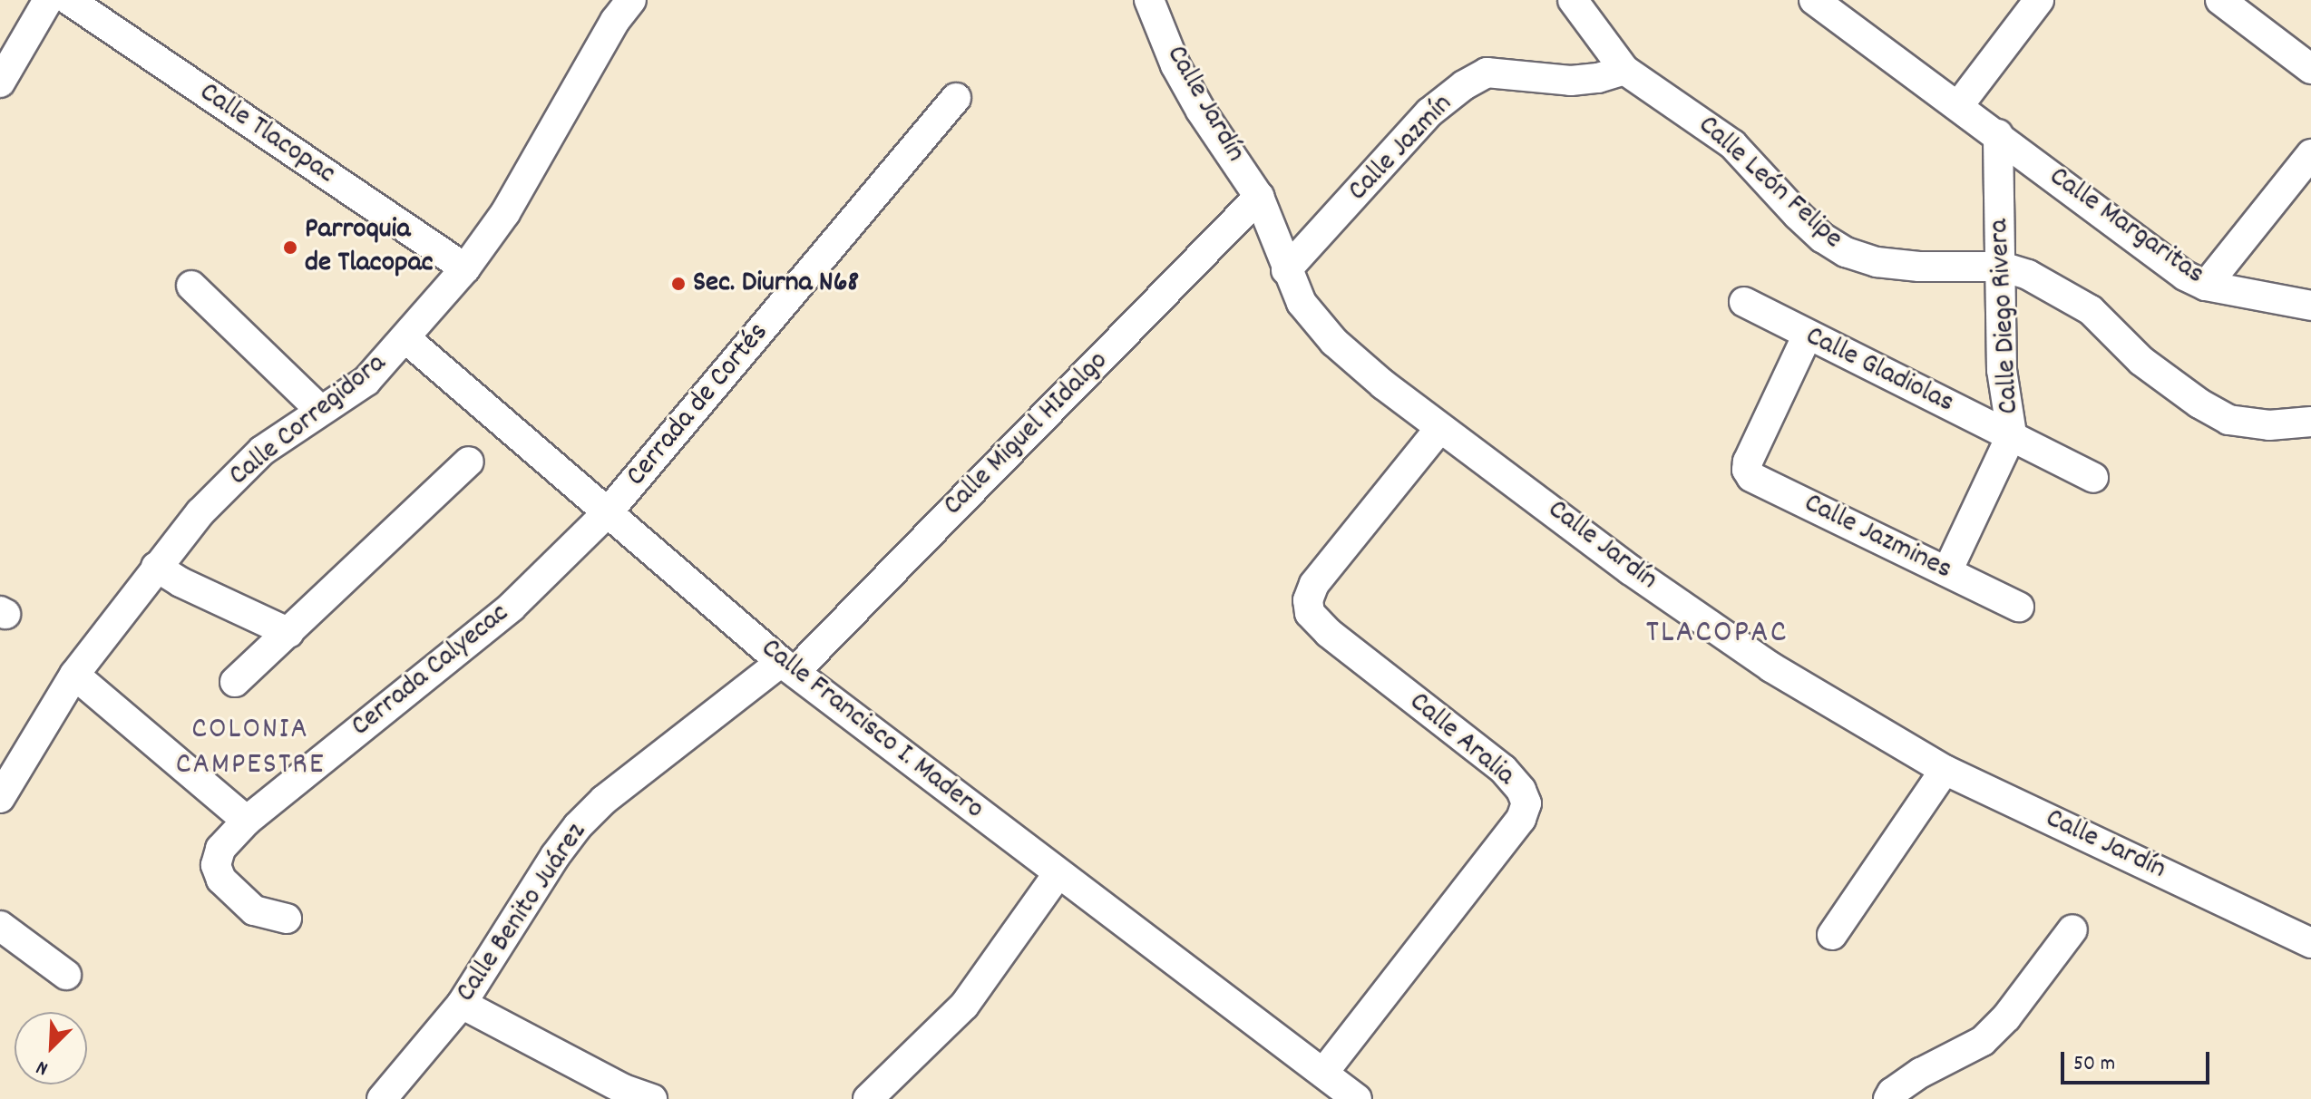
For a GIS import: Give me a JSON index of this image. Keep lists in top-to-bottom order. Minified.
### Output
{"streets":{"street":["Calle Jardín","Calle Tlacopac","Calle Jazmín","Calle León Felipe","Calle Margaritas","Calle Diego Rivera","Calle Gladiolas","Cerrada de Cortés","Calle Corregidora","Calle Miguel HIdalgo","Calle Jazmines","Cerrada Calyecac","Calle Francisco I. Madero","Calle Aralia","Calle Benito Juárez"]},"crossings":[["Calle Jardín","Calle Jazmín"],["Calle Jardín","Calle Miguel HIdalgo"],["Calle Jardín","Calle Aralia"],["Calle Tlacopac","Calle Corregidora"],["Calle Jazmín","Calle León Felipe"],["Calle León Felipe","Calle Diego Rivera"],["Calle Margaritas","Calle Diego Rivera"],["Calle Diego Rivera","Calle Gladiolas"],["Calle Diego Rivera","Calle Jazmines"],["Calle Gladiolas","Calle Jazmines"],["Cerrada de Cortés","Cerrada Calyecac"],["Cerrada de Cortés","Calle Francisco I. Madero"],["Calle Corregidora","Calle Francisco I. Madero"],["Calle Miguel HIdalgo","Calle Francisco I. Madero"],["Calle Miguel HIdalgo","Calle Benito Juárez"],["Cerrada Calyecac","Calle Francisco I. Madero"],["Calle Francisco I. Madero","Calle Aralia"],["Calle Francisco I. Madero","Calle Benito Juárez"]],"districts":["TLACOPAC","COLONIA CAMPESTRE"],"places":["Parroquia de Tlacopac","Sec. Diurna N68"],"scale_bar":"50 m","north":"bottom left"}
